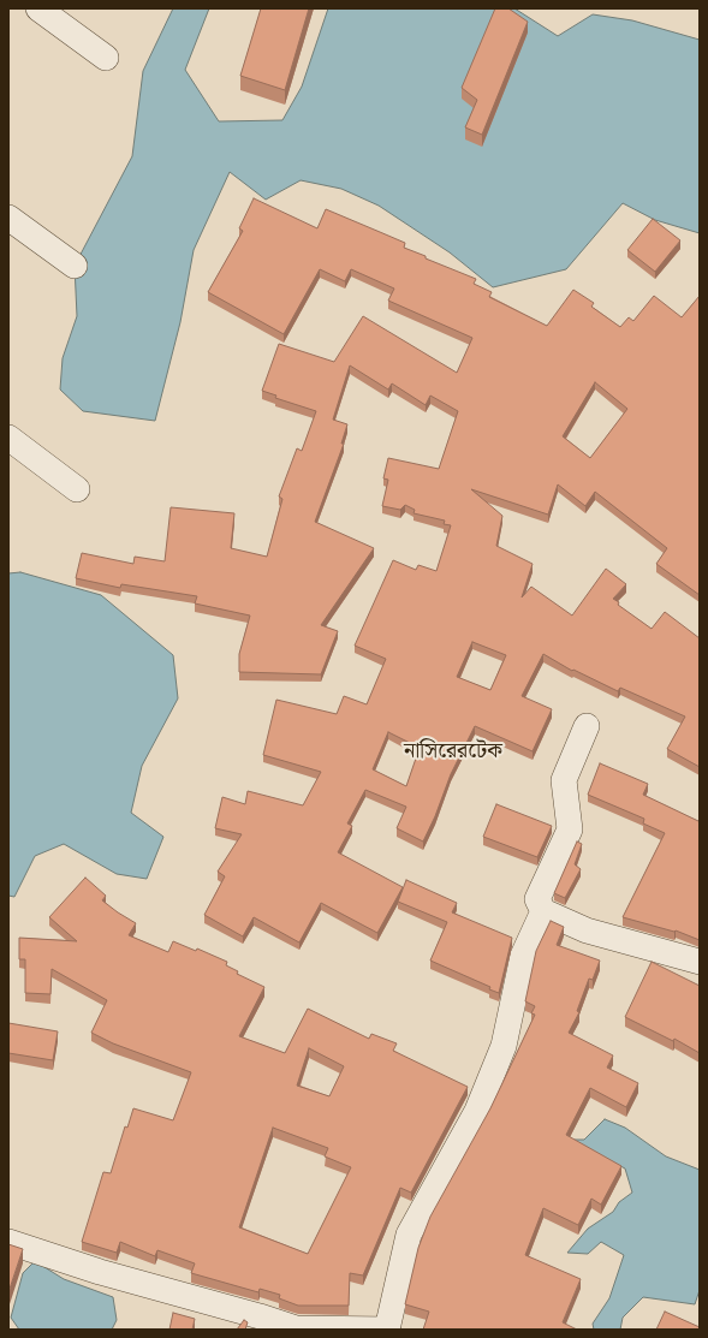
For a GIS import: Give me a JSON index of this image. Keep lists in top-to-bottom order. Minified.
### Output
{"districts":["নাসিরেরটেক"]}
